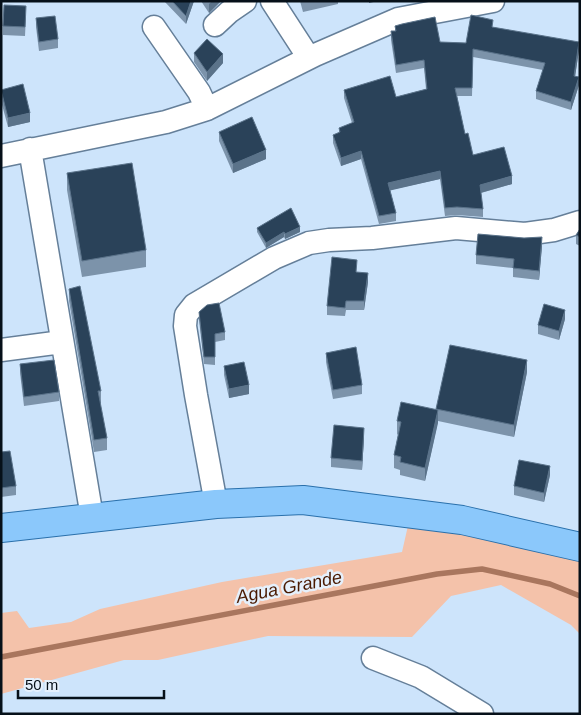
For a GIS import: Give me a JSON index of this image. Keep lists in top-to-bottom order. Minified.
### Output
{"water":["Agua Grande"],"scale_bar":"50 m"}
